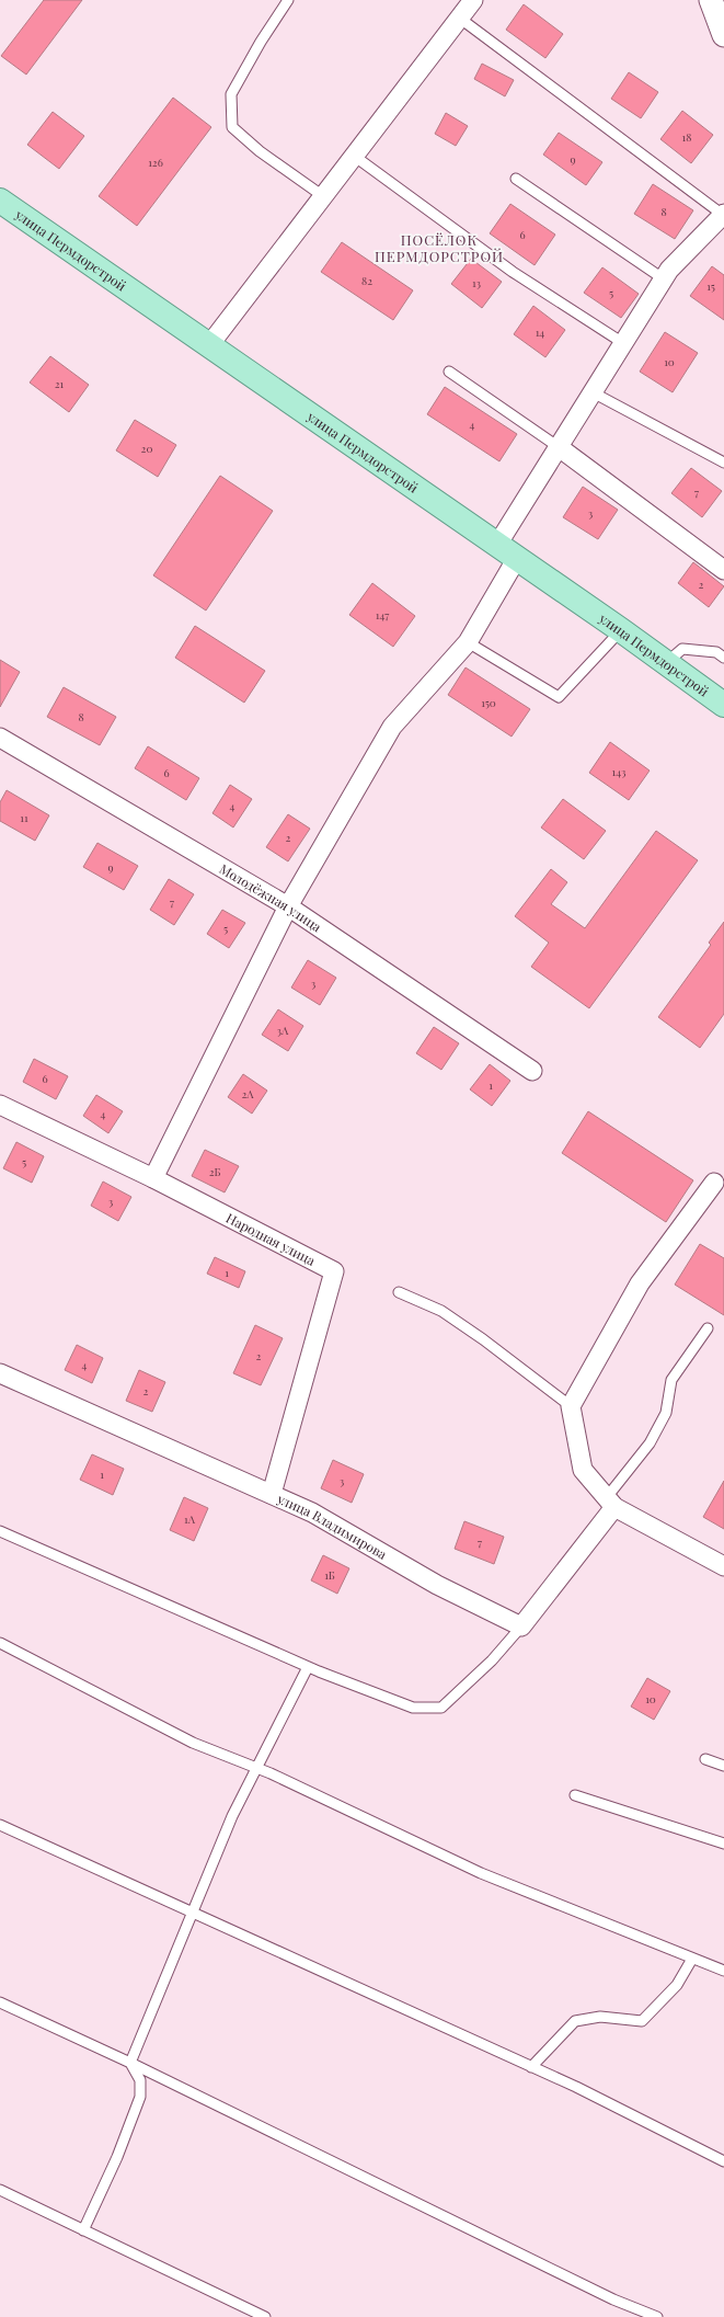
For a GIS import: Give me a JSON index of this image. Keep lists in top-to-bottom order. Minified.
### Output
{"streets":{"main road":["улица Пермдорстрой"],"street":["Молодёжная улица","Народная улица","улица Владимирова"]},"crossings":[["Народная улица","улица Владимирова"]],"districts":["ПОСЁЛОК ПЕРМДОРСТРОЙ"],"house_numbers":["18","9","126","8","6","82","13","15","5","14","10","21","4","20","7","3","2","147","150","8","143","6","4","11","2","9","7","5","3","3А","6","1","2А","4","5","2Б","3","1","2","4","2","1","3","1А","7","1Б","10"]}
